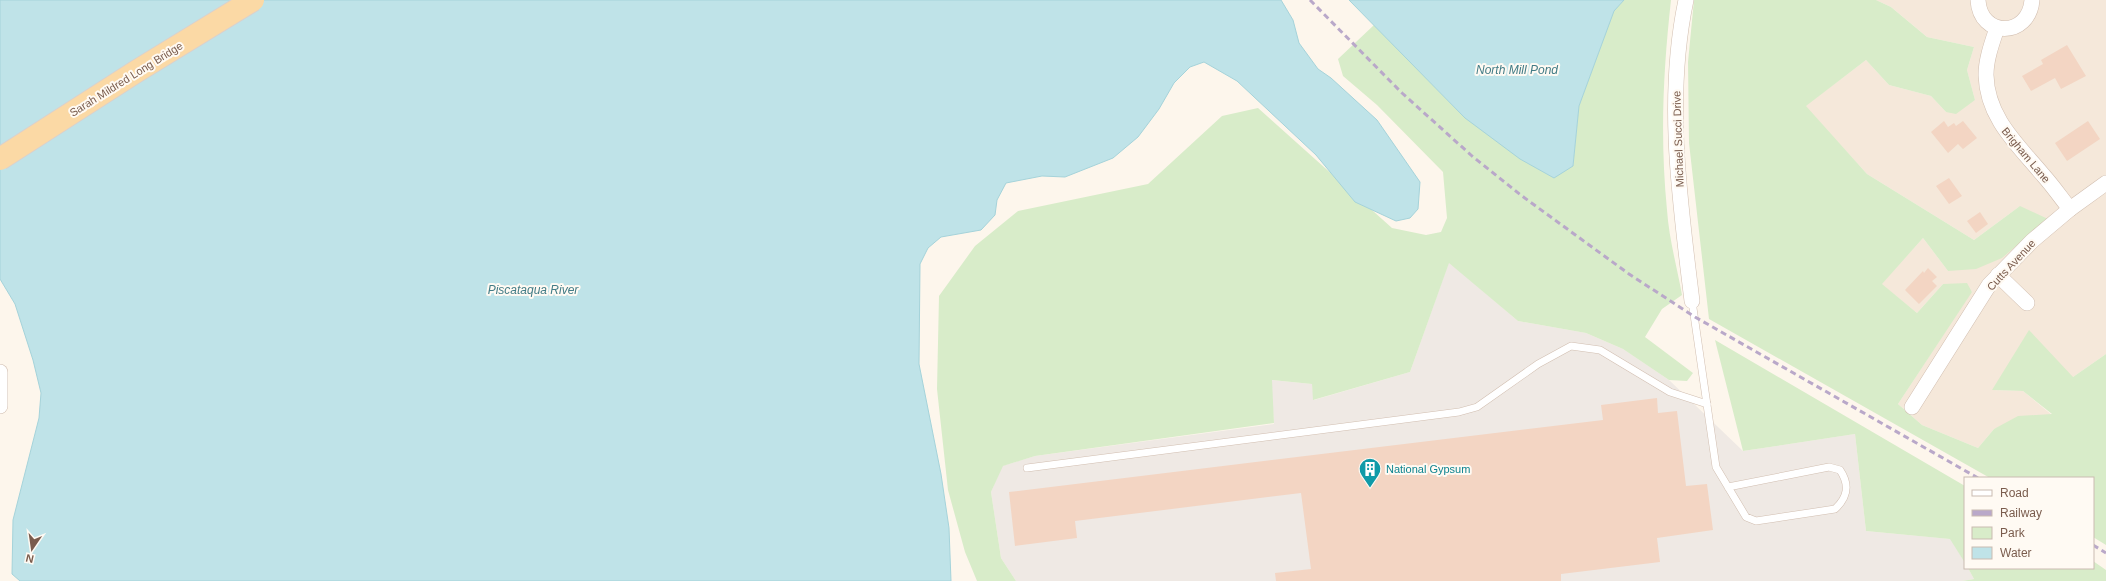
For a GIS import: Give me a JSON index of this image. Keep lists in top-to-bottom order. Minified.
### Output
{"streets":{"main road":["Sarah Mildred Long Bridge"],"street":["Michael Succi Drive","Brigham Lane","Cutts Avenue"]},"crossings":[["Brigham Lane","Cutts Avenue"]],"water":["North Mill Pond","Piscataqua River"],"places":{"building":["National Gypsum"]},"legend":["Road","Railway","Park","Water"],"north":"bottom"}
